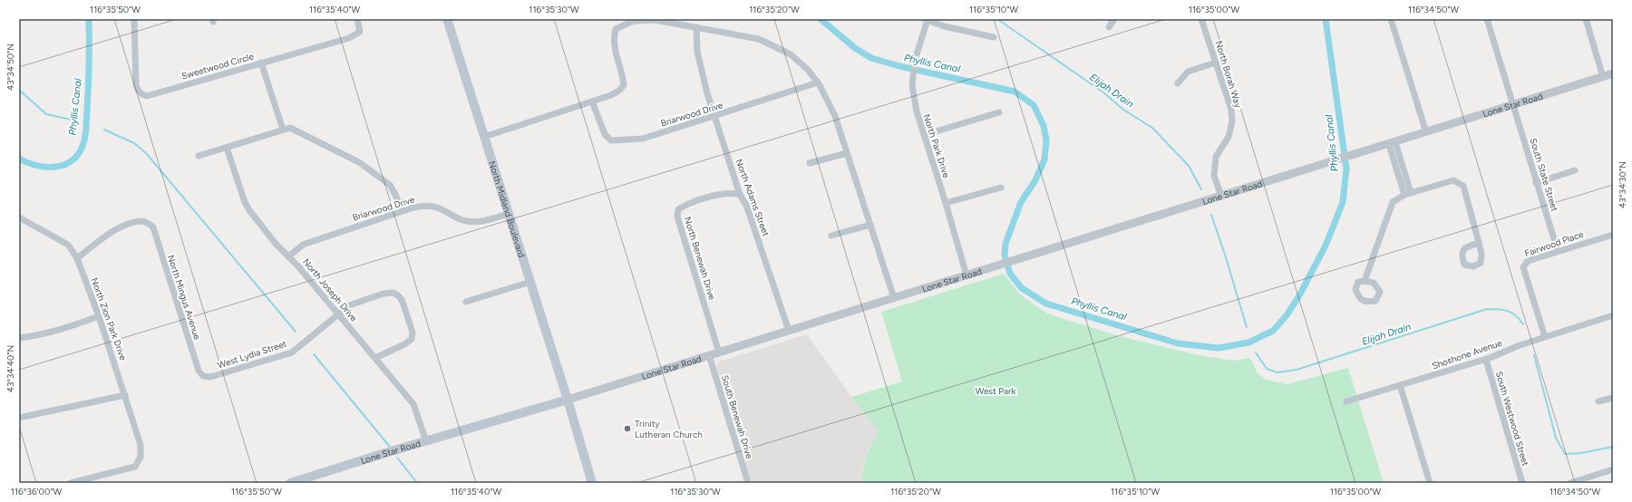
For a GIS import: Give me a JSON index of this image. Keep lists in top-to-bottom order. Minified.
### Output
{"streets":{"main road":["Lone Star Road","North Midland Boulevard"],"street":["Sweetwood Circle","North Borah Way","Briarwood Drive","North Park Drive","South State Street","North Adams Street","Fairwood Place","North Benewah Drive","North Joseph Drive","North Mingus Avenue","North Zion Park Drive","West Lydia Street","Shoshone Avenue","South Benewah Drive","South Westwood Street"]},"crossings":[["North Borah Way","Lone Star Road"],["Lone Star Road","North Park Drive"],["Lone Star Road","South State Street"],["Lone Star Road","North Adams Street"],["Lone Star Road","North Midland Boulevard"],["Lone Star Road","North Benewah Drive"],["Lone Star Road","North Joseph Drive"],["Lone Star Road","South Benewah Drive"],["Briarwood Drive","North Adams Street"],["Briarwood Drive","North Midland Boulevard"],["Briarwood Drive","North Joseph Drive"],["South State Street","Fairwood Place"],["North Adams Street","North Benewah Drive"],["Fairwood Place","Shoshone Avenue"],["North Joseph Drive","West Lydia Street"],["North Mingus Avenue","North Zion Park Drive"],["North Mingus Avenue","West Lydia Street"],["Shoshone Avenue","South Westwood Street"]],"water":["Phyllis Canal","Elijah Drain"],"parks":["West Park"],"places":["Trinity Lutheran Church"],"coordinates":["116°35'50\"W","116°35'40\"W","116°35'30\"W","116°35'20\"W","116°35'10\"W","116°35'00\"W","116°34'50\"W","43°34'50\"N","43°34'30\"N","43°34'40\"N","116°36'00\"W"]}
